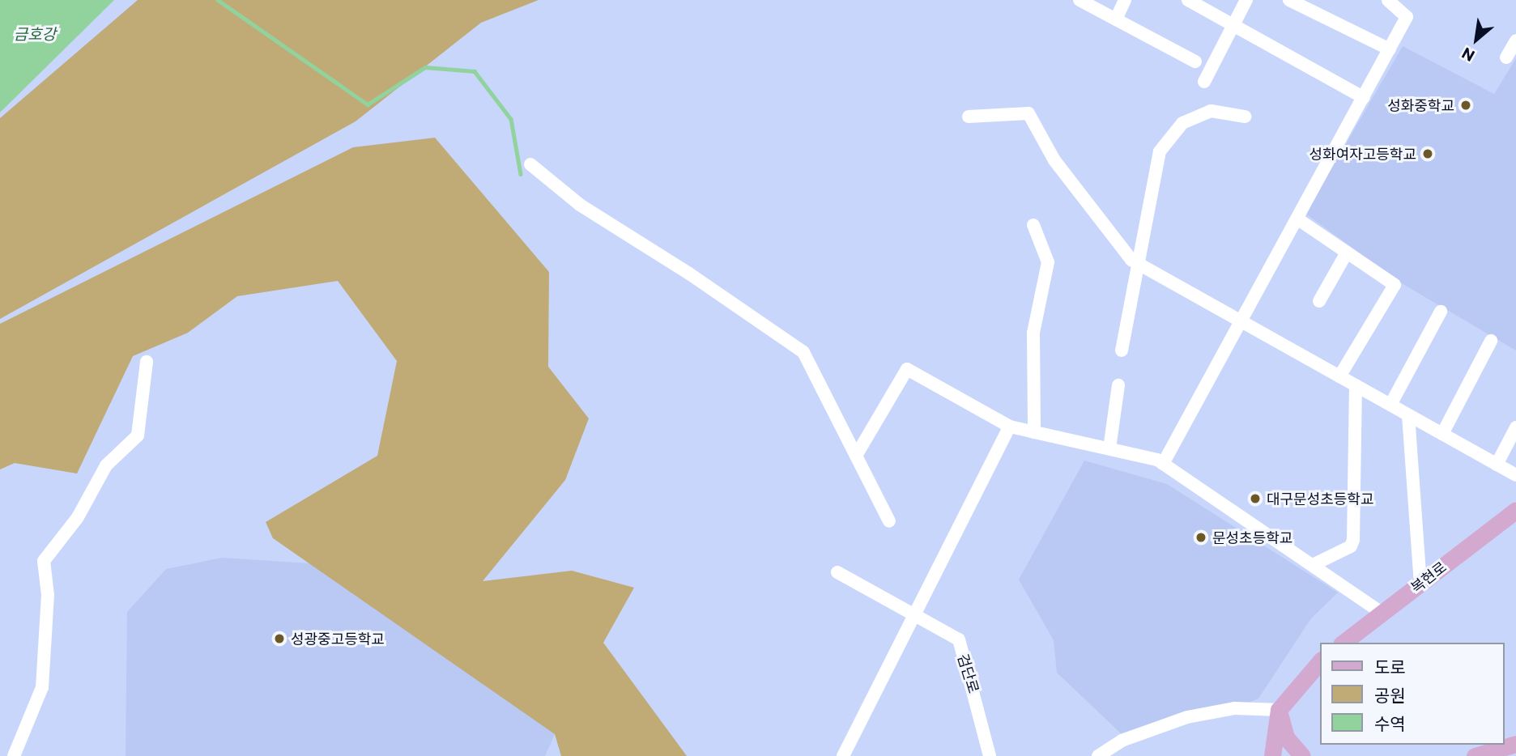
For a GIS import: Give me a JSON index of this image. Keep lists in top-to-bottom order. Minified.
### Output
{"streets":{"main road":["복현로"],"street":["검단로"]},"water":["금호강"],"places":["성화중학교","성화여자고등학교","대구문성초등학교","문성초등학교","성광중고등학교"],"legend":["도로","공원","수역"],"north":"bottom left"}
